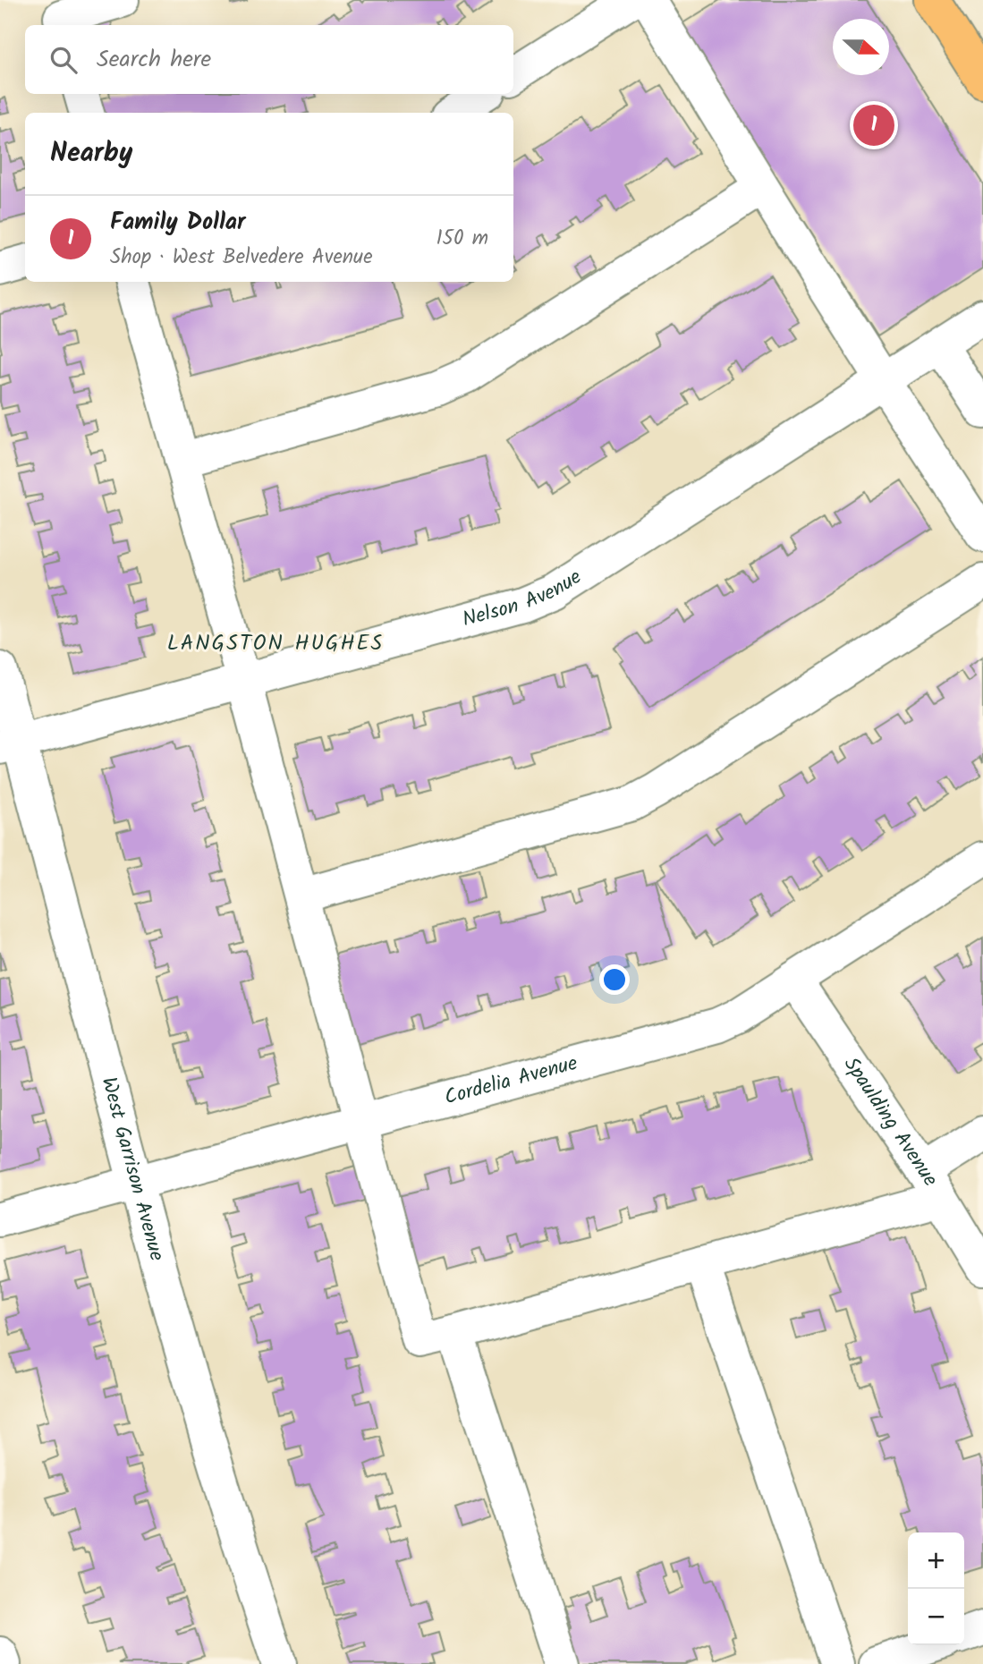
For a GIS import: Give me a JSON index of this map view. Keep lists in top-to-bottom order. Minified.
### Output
{"streets":{"street":["Nelson Avenue","Cordelia Avenue","Spaulding Avenue","West Garrison Avenue"]},"crossings":[["Nelson Avenue","West Garrison Avenue"],["Cordelia Avenue","Spaulding Avenue"],["Cordelia Avenue","West Garrison Avenue"]],"districts":["LANGSTON HUGHES"],"north":"right","page":{"search":"Search here","pins":"1","heading":"Nearby","list":[{"mark":"1","name":"Family Dollar","note":"Shop · West Belvedere Avenue","value":"150 m"}],"map_buttons":["+","−"]}}
